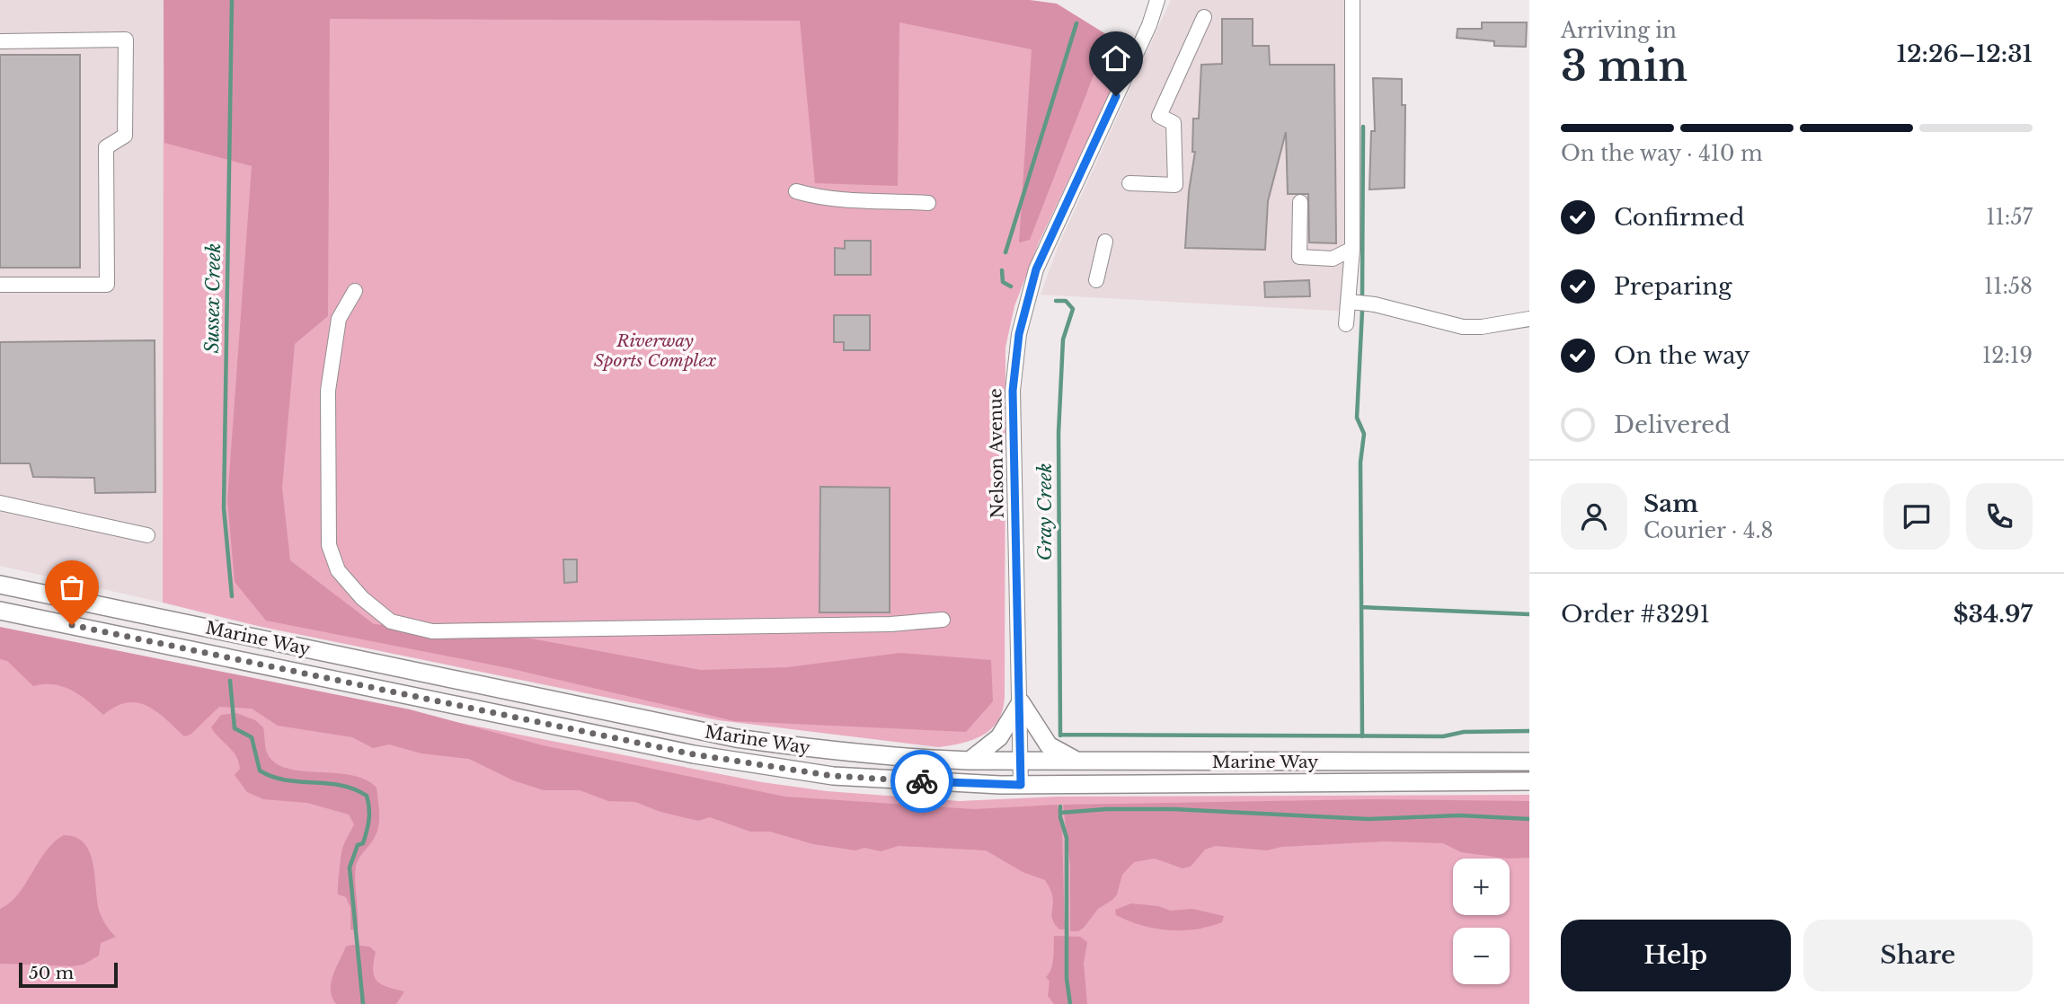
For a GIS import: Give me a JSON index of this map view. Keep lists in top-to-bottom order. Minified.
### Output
{"streets":{"main road":["Marine Way"],"street":["Nelson Avenue"]},"crossings":[["Nelson Avenue","Marine Way"]],"water":["Sussex Creek","Gray Creek"],"parks":["Riverway Sports Complex"],"scale_bar":"50 m","page":{"heading":["3 min","Arriving in","12:26–12:31"],"panel":["Sam","Courier · 4.8","Order #3291","$34.97"],"bar":"On the way · 410 m","list":[["Confirmed","11:57"],["Preparing","11:58"],["On the way","12:19"],"Delivered"],"map_buttons":["+","−"],"buttons":["Help","Share"],"scale":"50 m"}}
